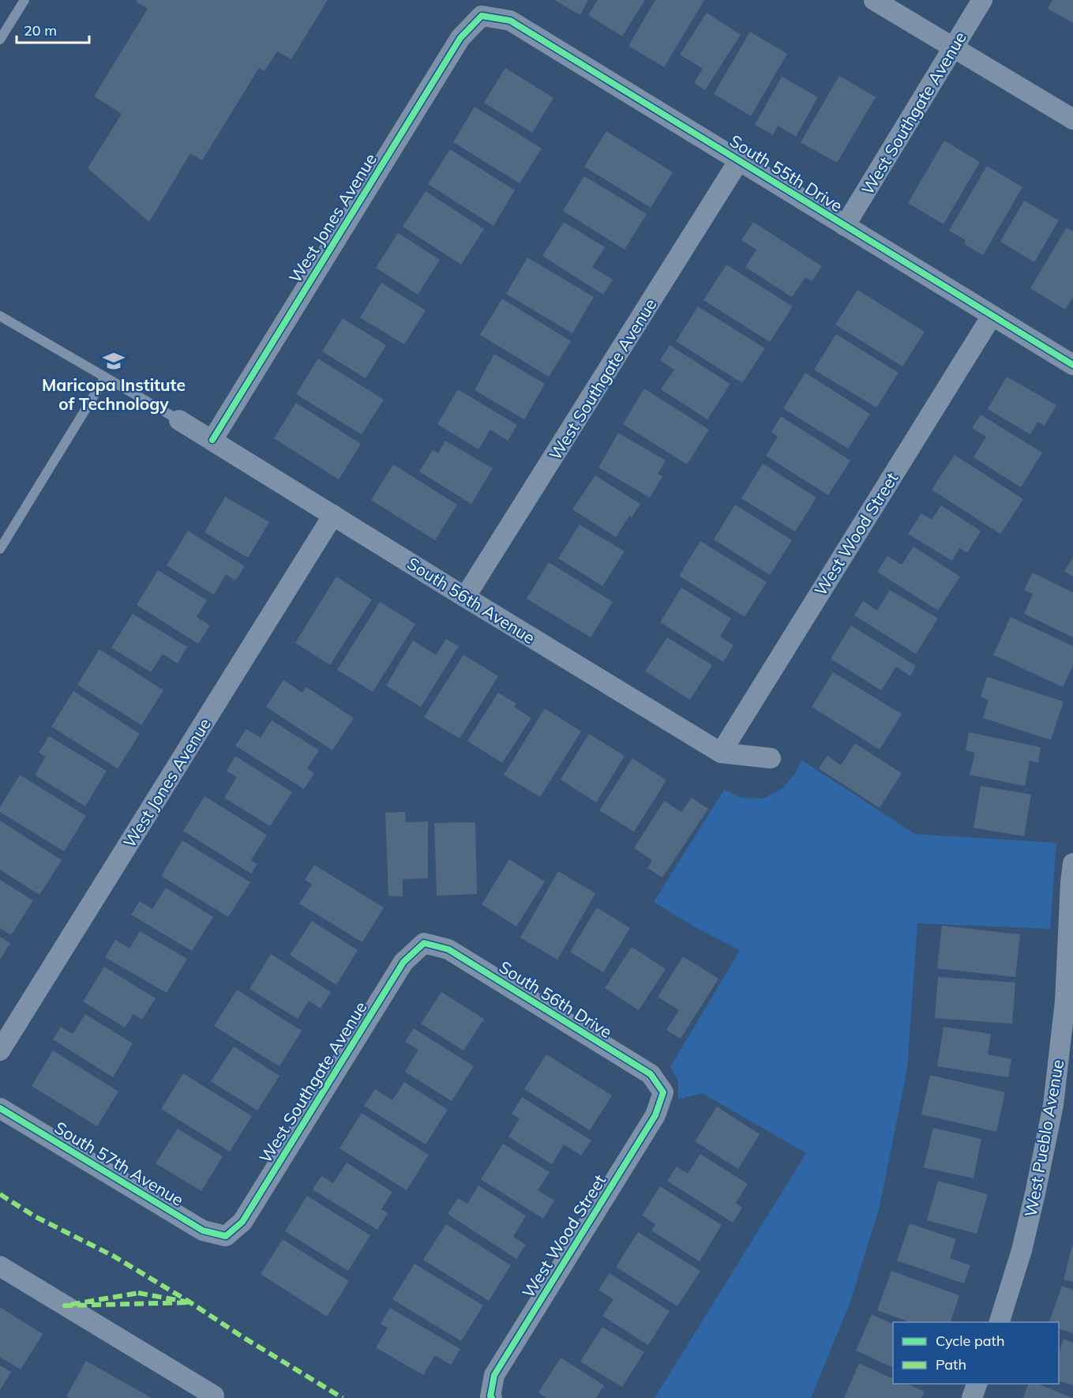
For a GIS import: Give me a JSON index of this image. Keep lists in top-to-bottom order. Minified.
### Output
{"streets":{"street":["West Southgate Avenue","South 55th Drive","West Jones Avenue","West Wood Street","South 56th Avenue","South 56th Drive","West Pueblo Avenue","South 57th Avenue"]},"crossings":[["West Southgate Avenue","South 55th Drive"],["West Southgate Avenue","South 56th Avenue"],["West Southgate Avenue","South 56th Drive"],["West Southgate Avenue","South 57th Avenue"],["South 55th Drive","West Jones Avenue"],["South 55th Drive","West Wood Street"],["West Jones Avenue","South 56th Avenue"],["West Wood Street","South 56th Avenue"],["West Wood Street","South 56th Drive"]],"places":{"school or university":["Maricopa Institute of Technology"]},"legend":["Cycle path","Path"],"scale_bar":"20 m"}
